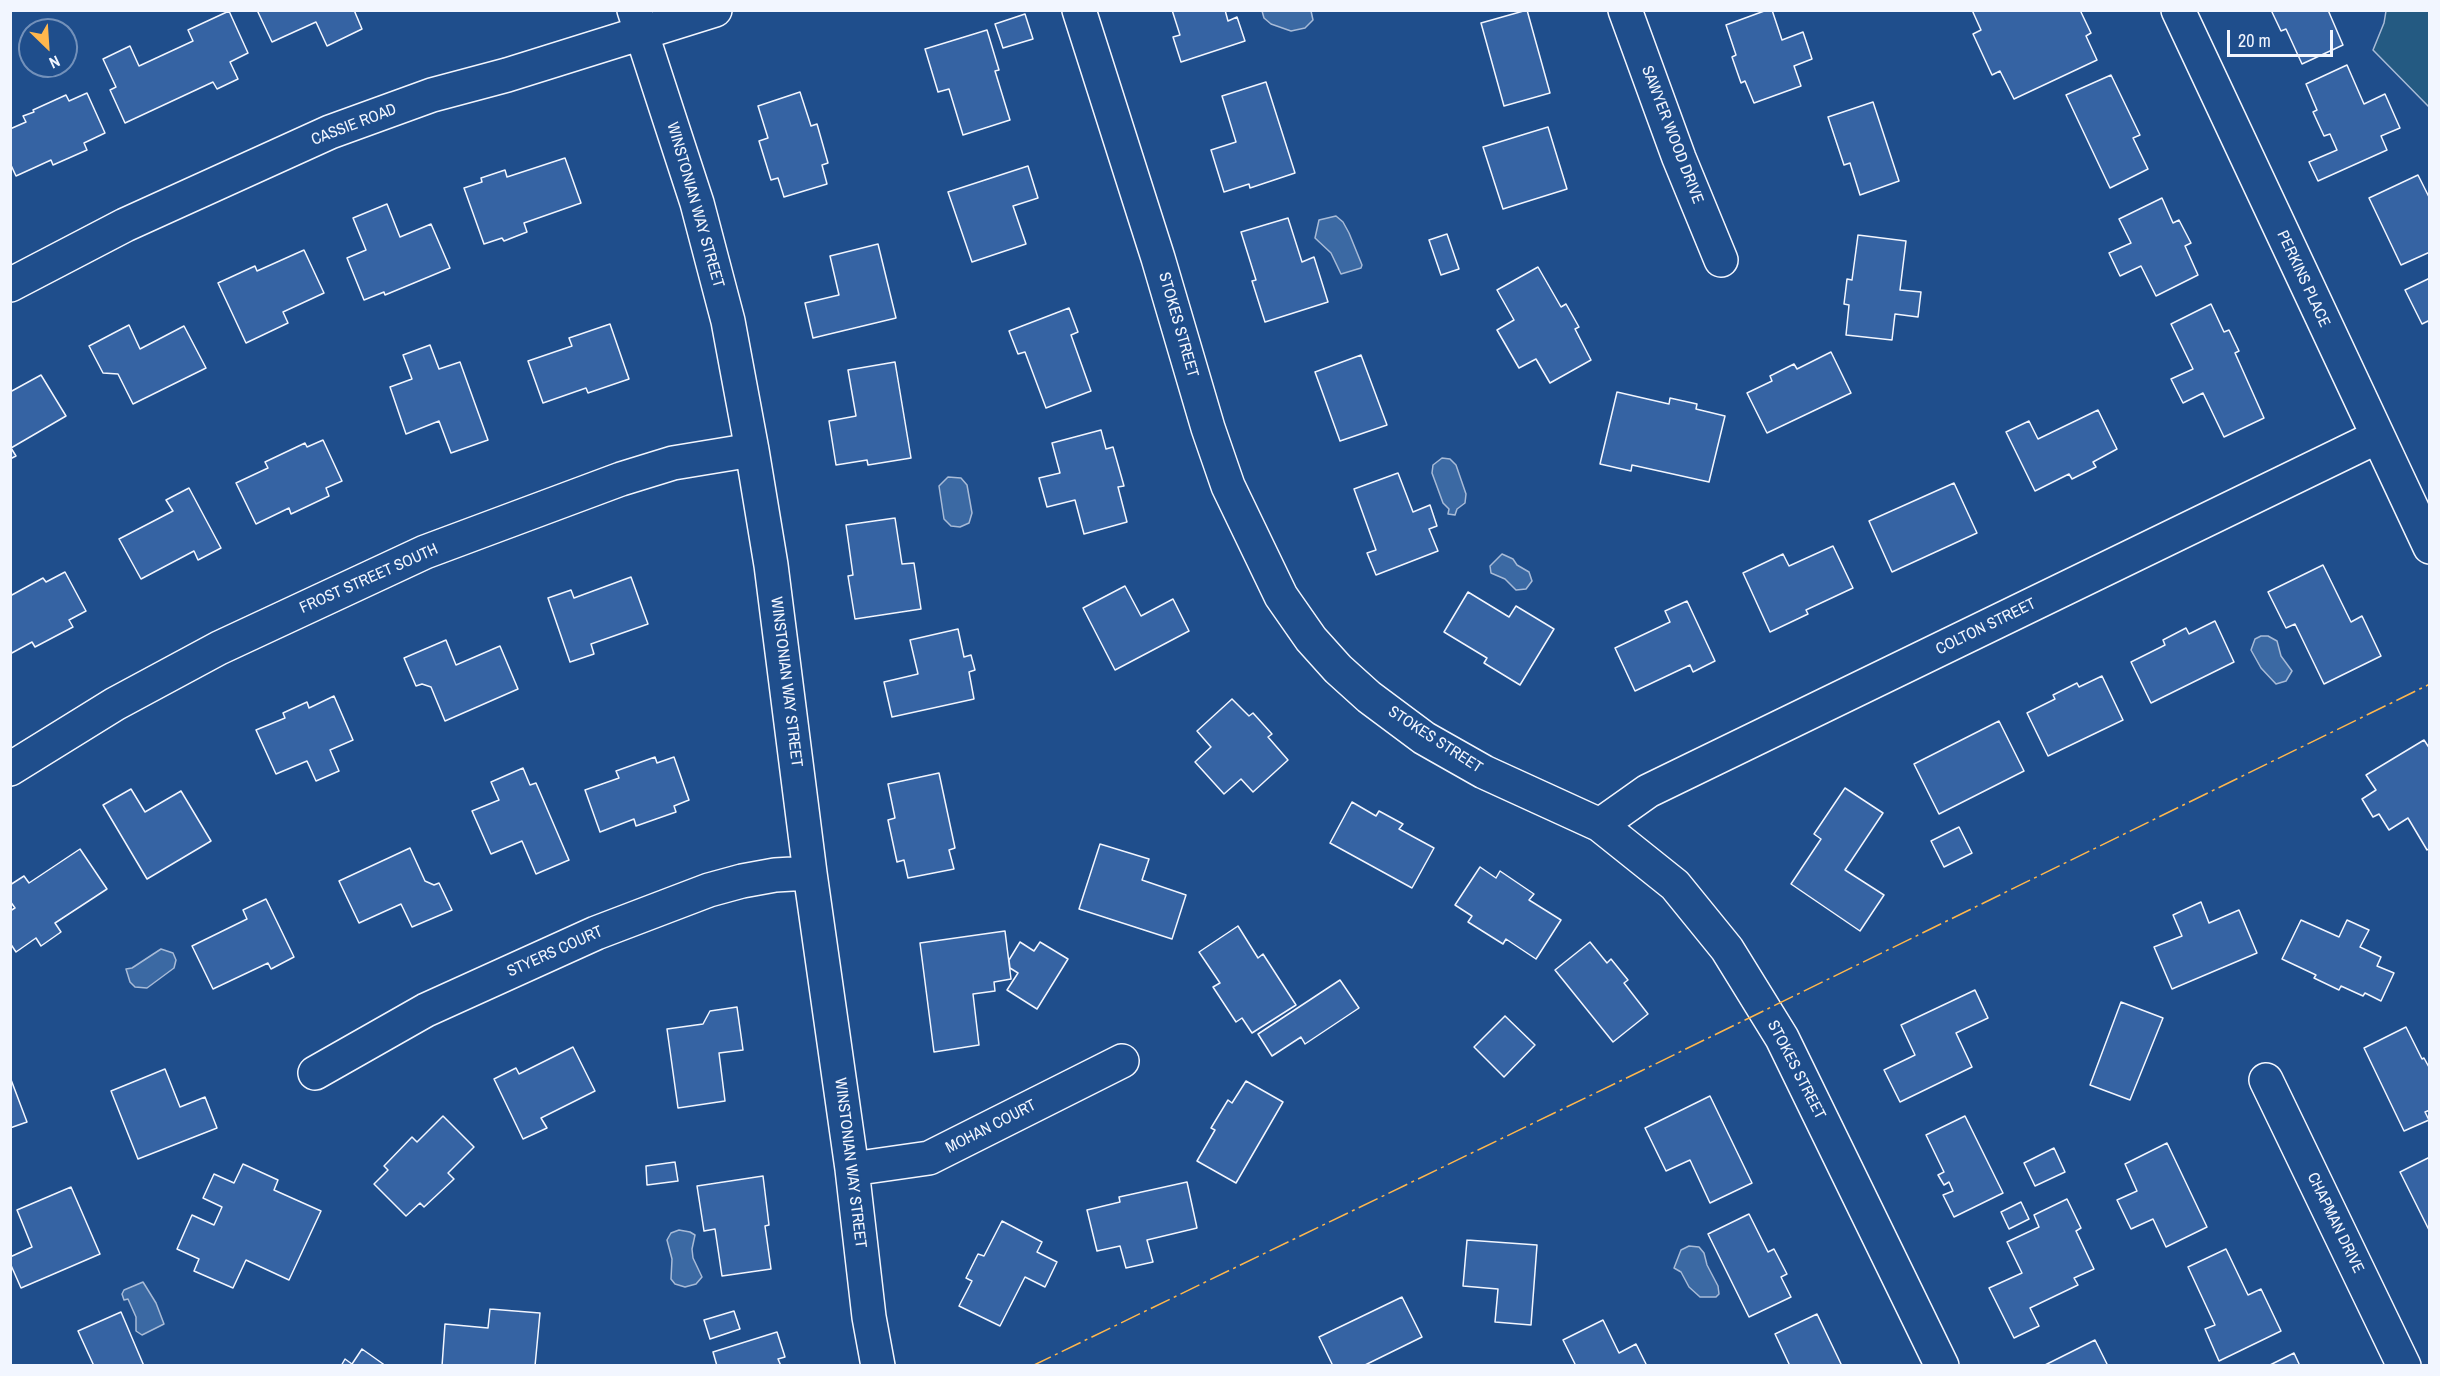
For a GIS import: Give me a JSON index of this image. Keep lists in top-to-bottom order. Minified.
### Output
{"streets":{"street":["CASSIE ROAD","SAWYER WOOD DRIVE","WINSTONIAN WAY STREET","PERKINS PLACE","STOKES STREET","FROST STREET SOUTH","COLTON STREET","STYERS COURT","MOHAN COURT","CHAPMAN DRIVE"]},"crossings":[["CASSIE ROAD","WINSTONIAN WAY STREET"],["WINSTONIAN WAY STREET","FROST STREET SOUTH"],["WINSTONIAN WAY STREET","STYERS COURT"],["WINSTONIAN WAY STREET","MOHAN COURT"],["PERKINS PLACE","COLTON STREET"],["STOKES STREET","COLTON STREET"]],"scale_bar":"20 m","north":"bottom right"}
